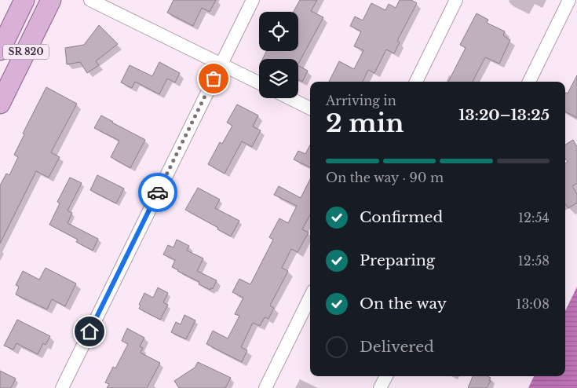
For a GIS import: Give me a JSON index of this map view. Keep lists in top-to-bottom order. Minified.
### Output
{"streets":{"main road":["SR 820"]},"page":{"heading":["2 min","Arriving in","13:20–13:25"],"bar":"On the way · 90 m","list":[["Confirmed","12:54"],["Preparing","12:58"],["On the way","13:08"],"Delivered"]}}
